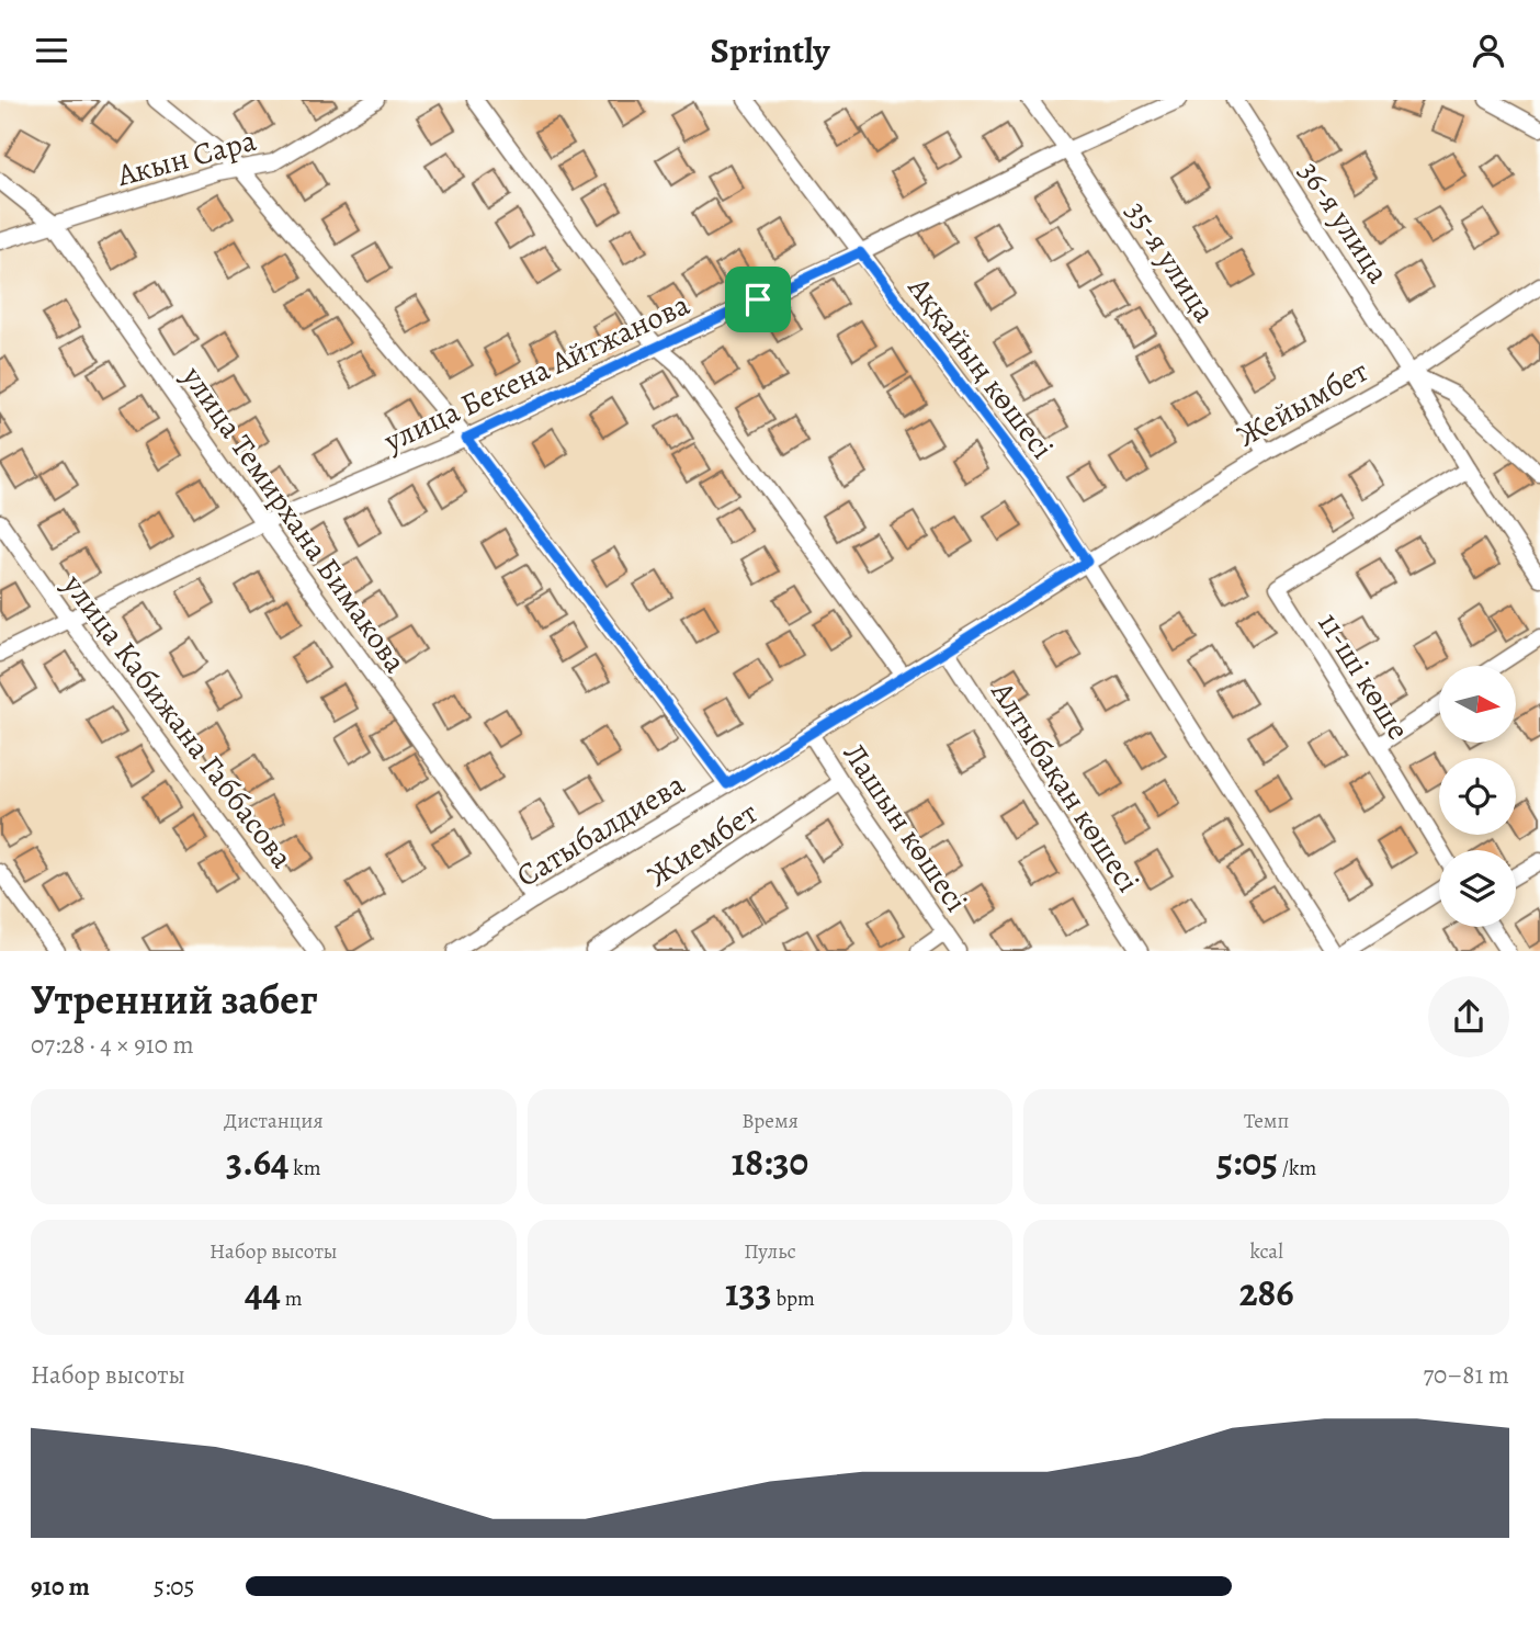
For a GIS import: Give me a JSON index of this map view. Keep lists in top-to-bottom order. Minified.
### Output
{"streets":{"street":["Акын Сара","36-я улица","35-я улица","Аққайың көшесі","улица Бекена Айтжанова","Жейымбет","улица Темирхана Бимакова","11-ші көше","улица Кабижана Габбасова","Алтыбақан көшесі","Лашын көшесі","Сатыбалдиева","Жиембет"]},"crossings":[["Акын Сара","улица Темирхана Бимакова"],["36-я улица","Жейымбет"],["36-я улица","11-ші көше"],["35-я улица","улица Бекена Айтжанова"],["35-я улица","Жейымбет"],["Аққайың көшесі","улица Бекена Айтжанова"],["Аққайың көшесі","Жейымбет"],["Аққайың көшесі","Сатыбалдиева"],["улица Бекена Айтжанова","улица Темирхана Бимакова"],["улица Бекена Айтжанова","улица Кабижана Габбасова"],["Жейымбет","Сатыбалдиева"],["улица Темирхана Бимакова","Сатыбалдиева"],["Алтыбақан көшесі","Сатыбалдиева"],["Лашын көшесі","Сатыбалдиева"],["Лашын көшесі","Жиембет"]],"north":"right","page":{"header":"Sprintly","heading":["Утренний забег","07:28 · 4 × 910 m"],"stats":[["Дистанция","3.64 km"],["Время","18:30"],["Темп","5:05 /km"],["Набор высоты","44 m"],["Пульс","133 bpm"],["kcal","286"]],"chart":["Набор высоты","70–81 m"],"list":[{"name":"910 m","note":"5:05"}]}}
